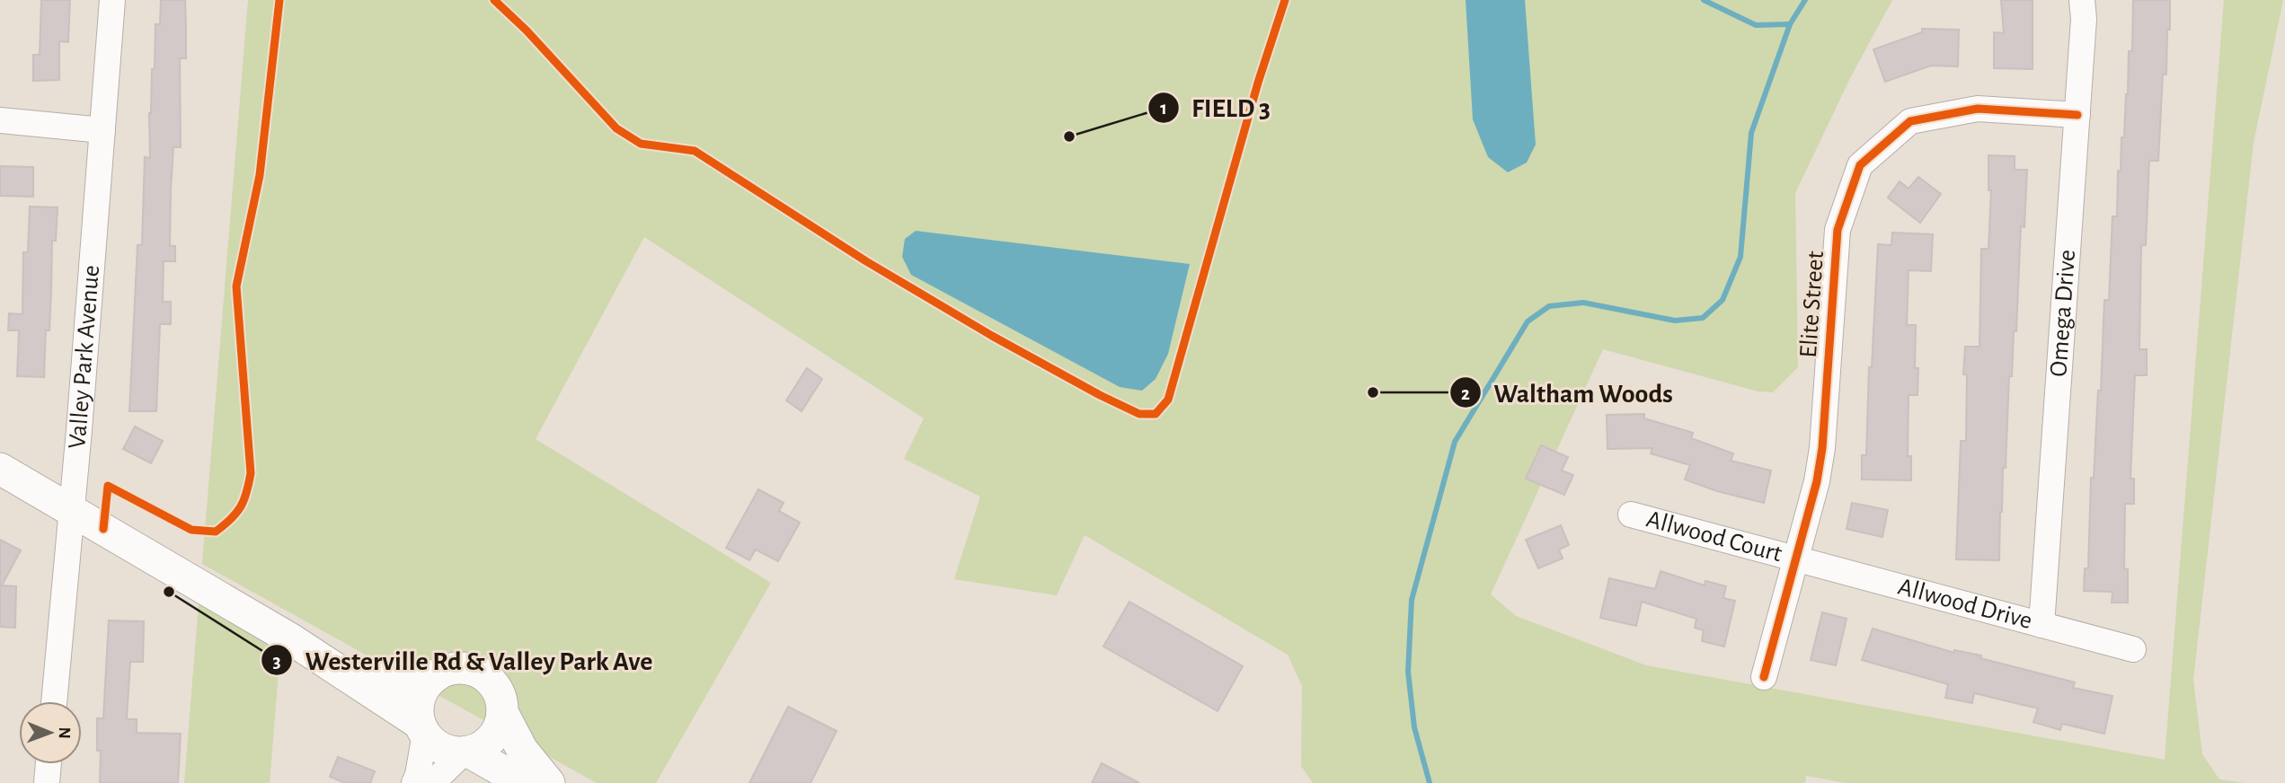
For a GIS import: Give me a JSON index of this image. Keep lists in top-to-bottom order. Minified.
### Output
{"streets":{"street":["Elite Street","Omega Drive","Valley Park Avenue","Allwood Court","Allwood Drive"]},"crossings":[["Elite Street","Omega Drive"],["Elite Street","Allwood Court"],["Elite Street","Allwood Drive"],["Omega Drive","Allwood Drive"],["Allwood Court","Allwood Drive"]],"places":["FIELD 3","Waltham Woods","Westerville Rd & Valley Park Ave"],"north":"right"}
